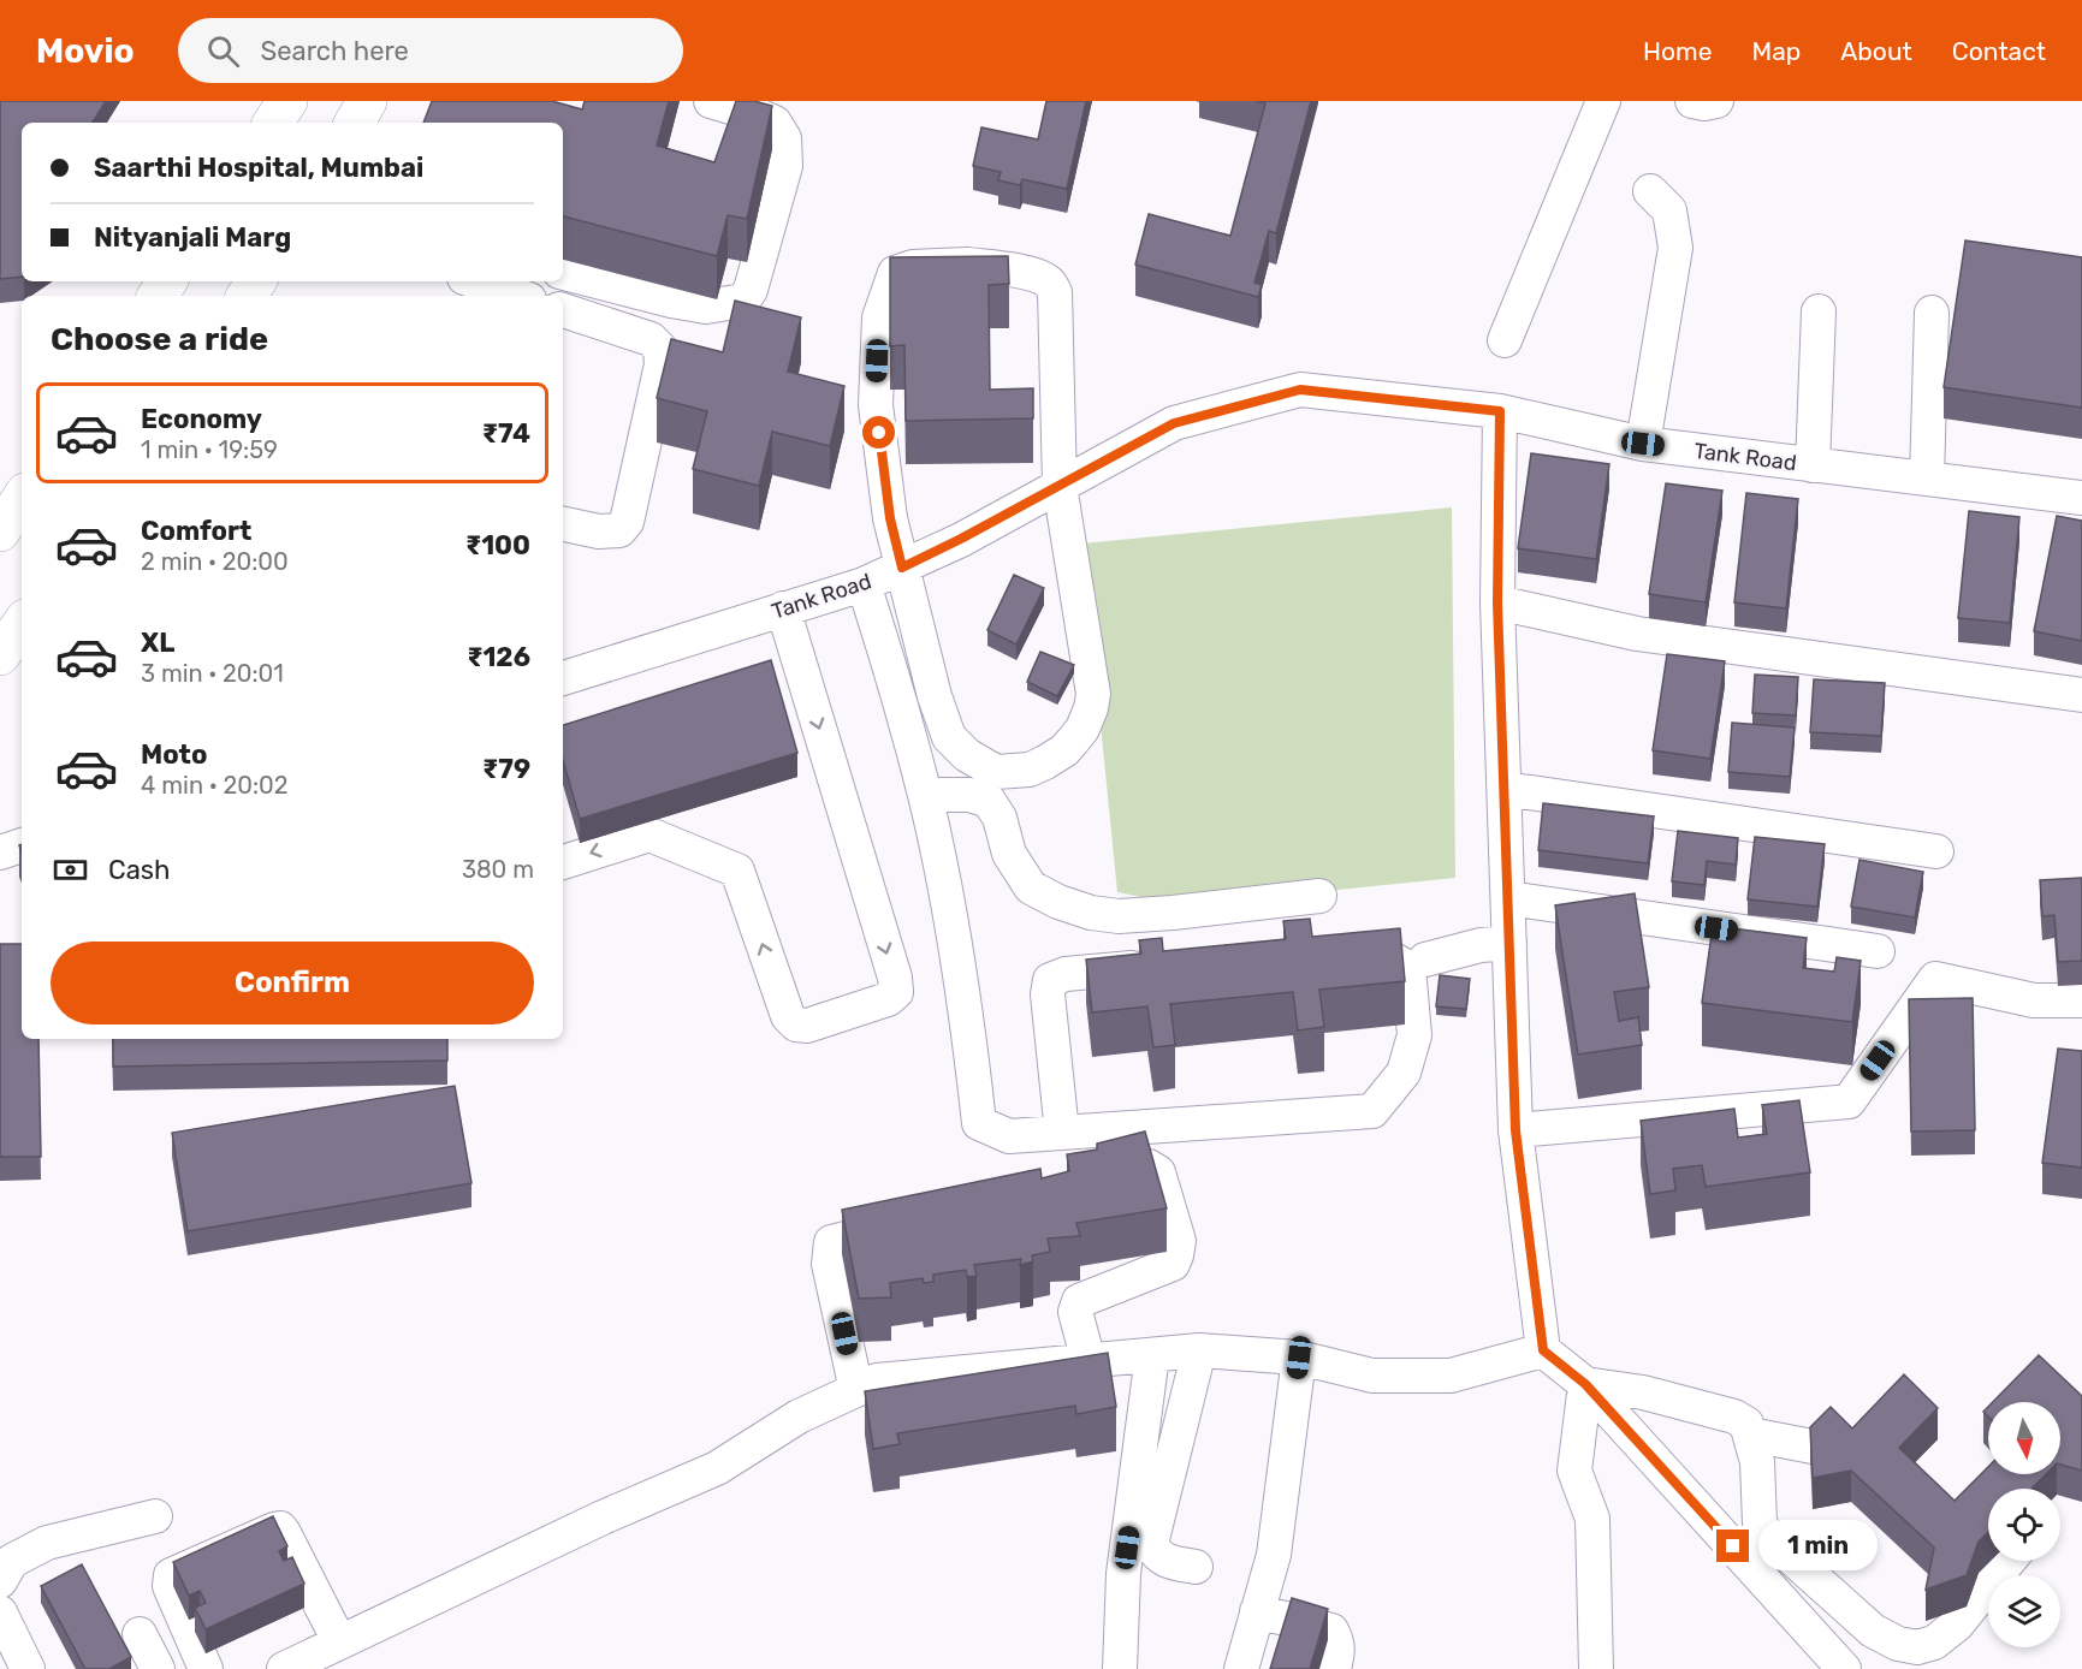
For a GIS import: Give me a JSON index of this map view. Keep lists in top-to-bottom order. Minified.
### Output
{"streets":{"street":["Tank Road"]},"north":"bottom","page":{"header":"Movio","search":"Search here","nav":["Home","Map","About","Contact"],"banner":["Saarthi Hospital, Mumbai","Nityanjali Marg"],"heading":"Choose a ride","list":[{"name":"Economy","note":"1 min · 19:59","value":"₹74"},{"name":"Comfort","note":"2 min · 20:00","value":"₹100"},{"name":"XL","note":"3 min · 20:01","value":"₹126"},{"name":"Moto","note":"4 min · 20:02","value":"₹79"}],"pay":["Cash","380 m"],"buttons":"Confirm","bubble":"1 min"}}
